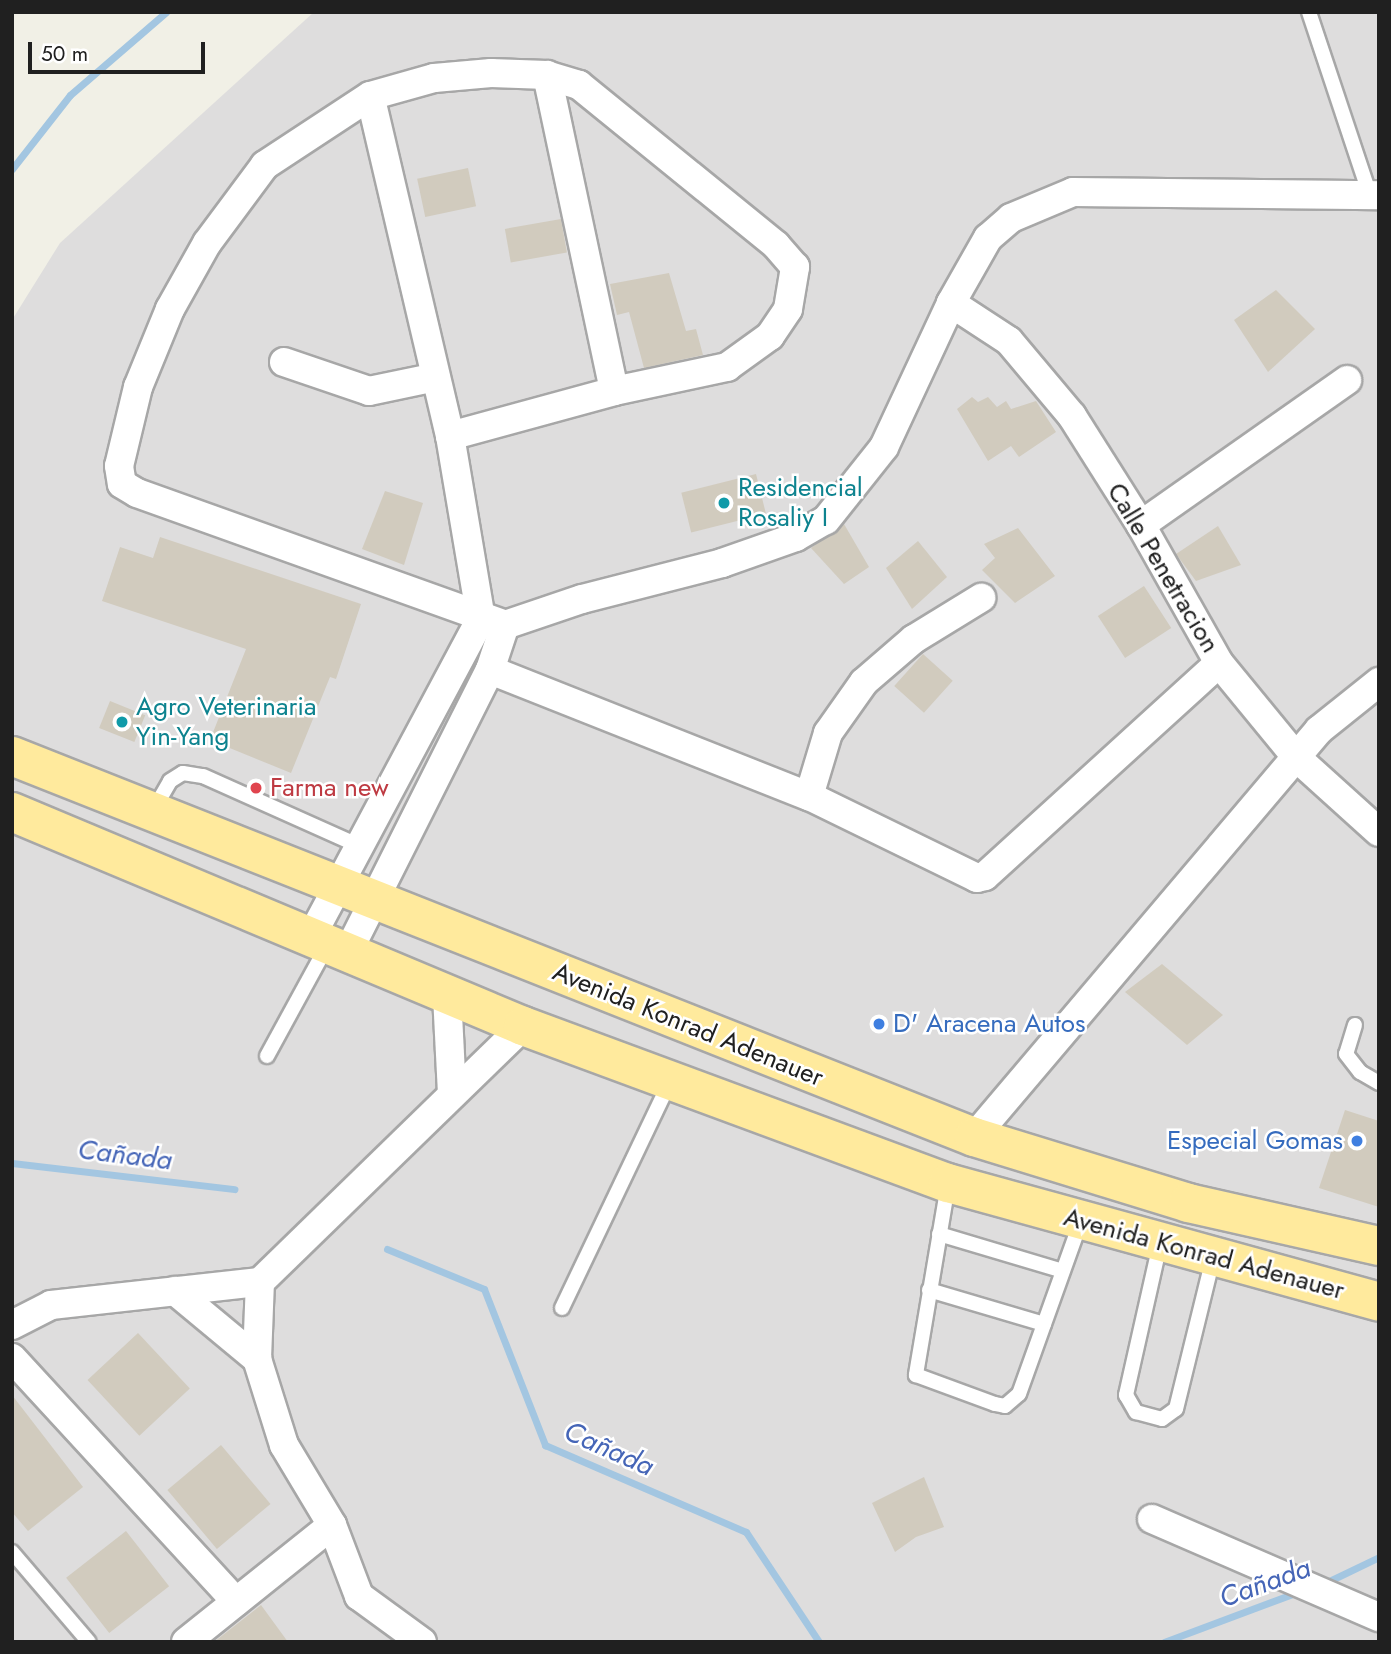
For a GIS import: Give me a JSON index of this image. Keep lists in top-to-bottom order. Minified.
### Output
{"streets":{"main road":["Avenida Konrad Adenauer"],"street":["Calle Penetracion"]},"water":["Cañada"],"places":["Residencial Rosaliy I","Agro Veterinaria Yin-Yang","Farma new","D' Aracena Autos","Especial Gomas"],"scale_bar":"50 m"}
